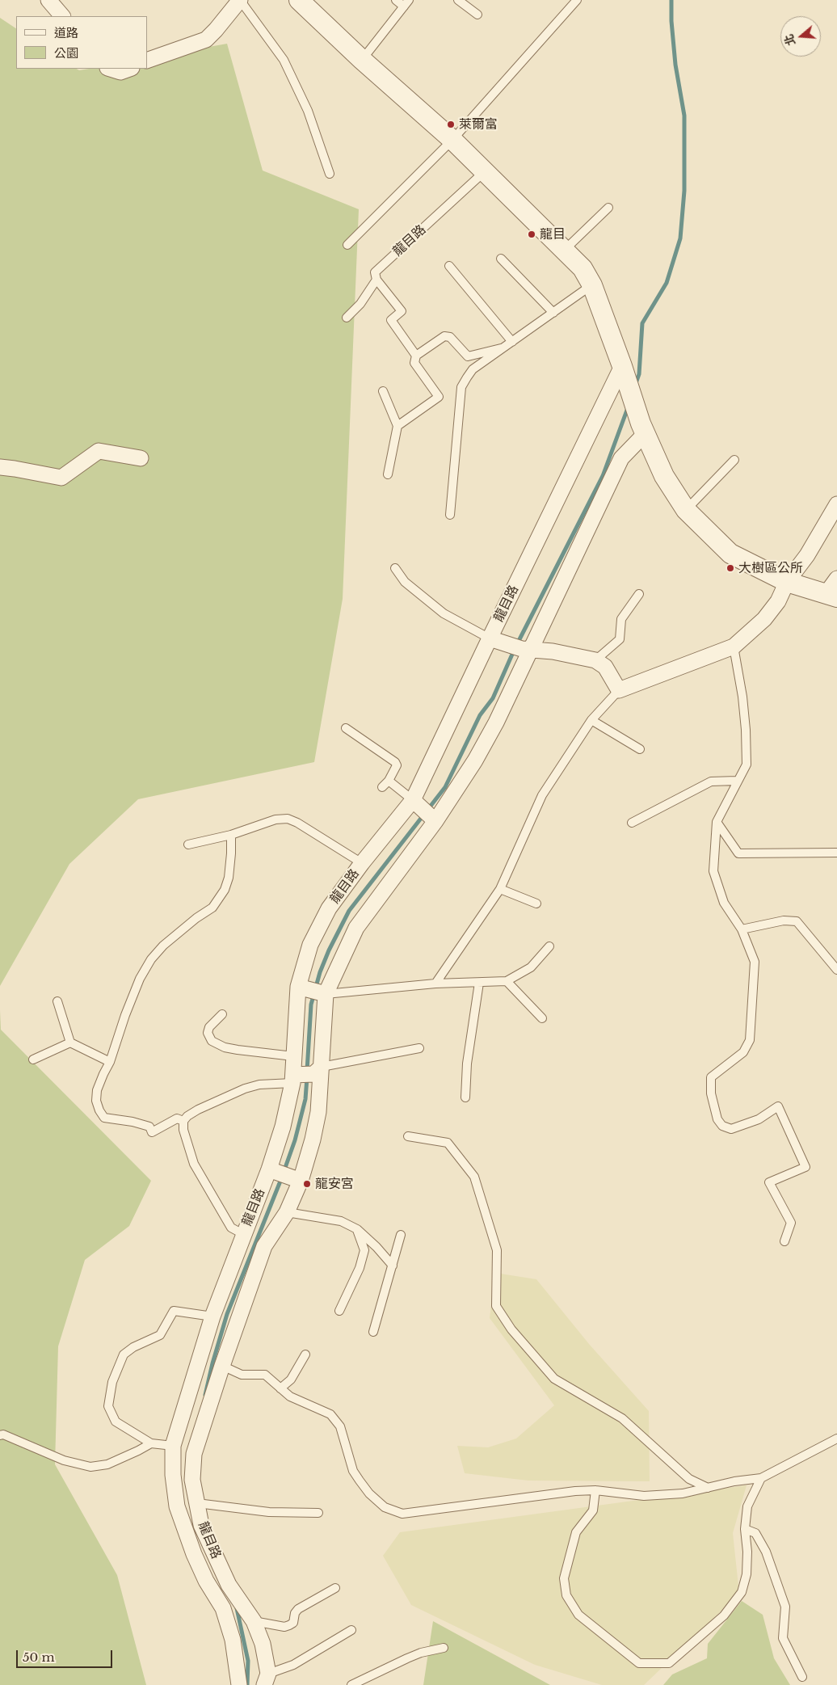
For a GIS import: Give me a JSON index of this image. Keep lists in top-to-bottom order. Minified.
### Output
{"streets":{"street":["龍目路"]},"places":["萊爾富","龍目","大樹區公所","龍安宮"],"legend":["道路","公園"],"scale_bar":"50 m","north":"left"}
